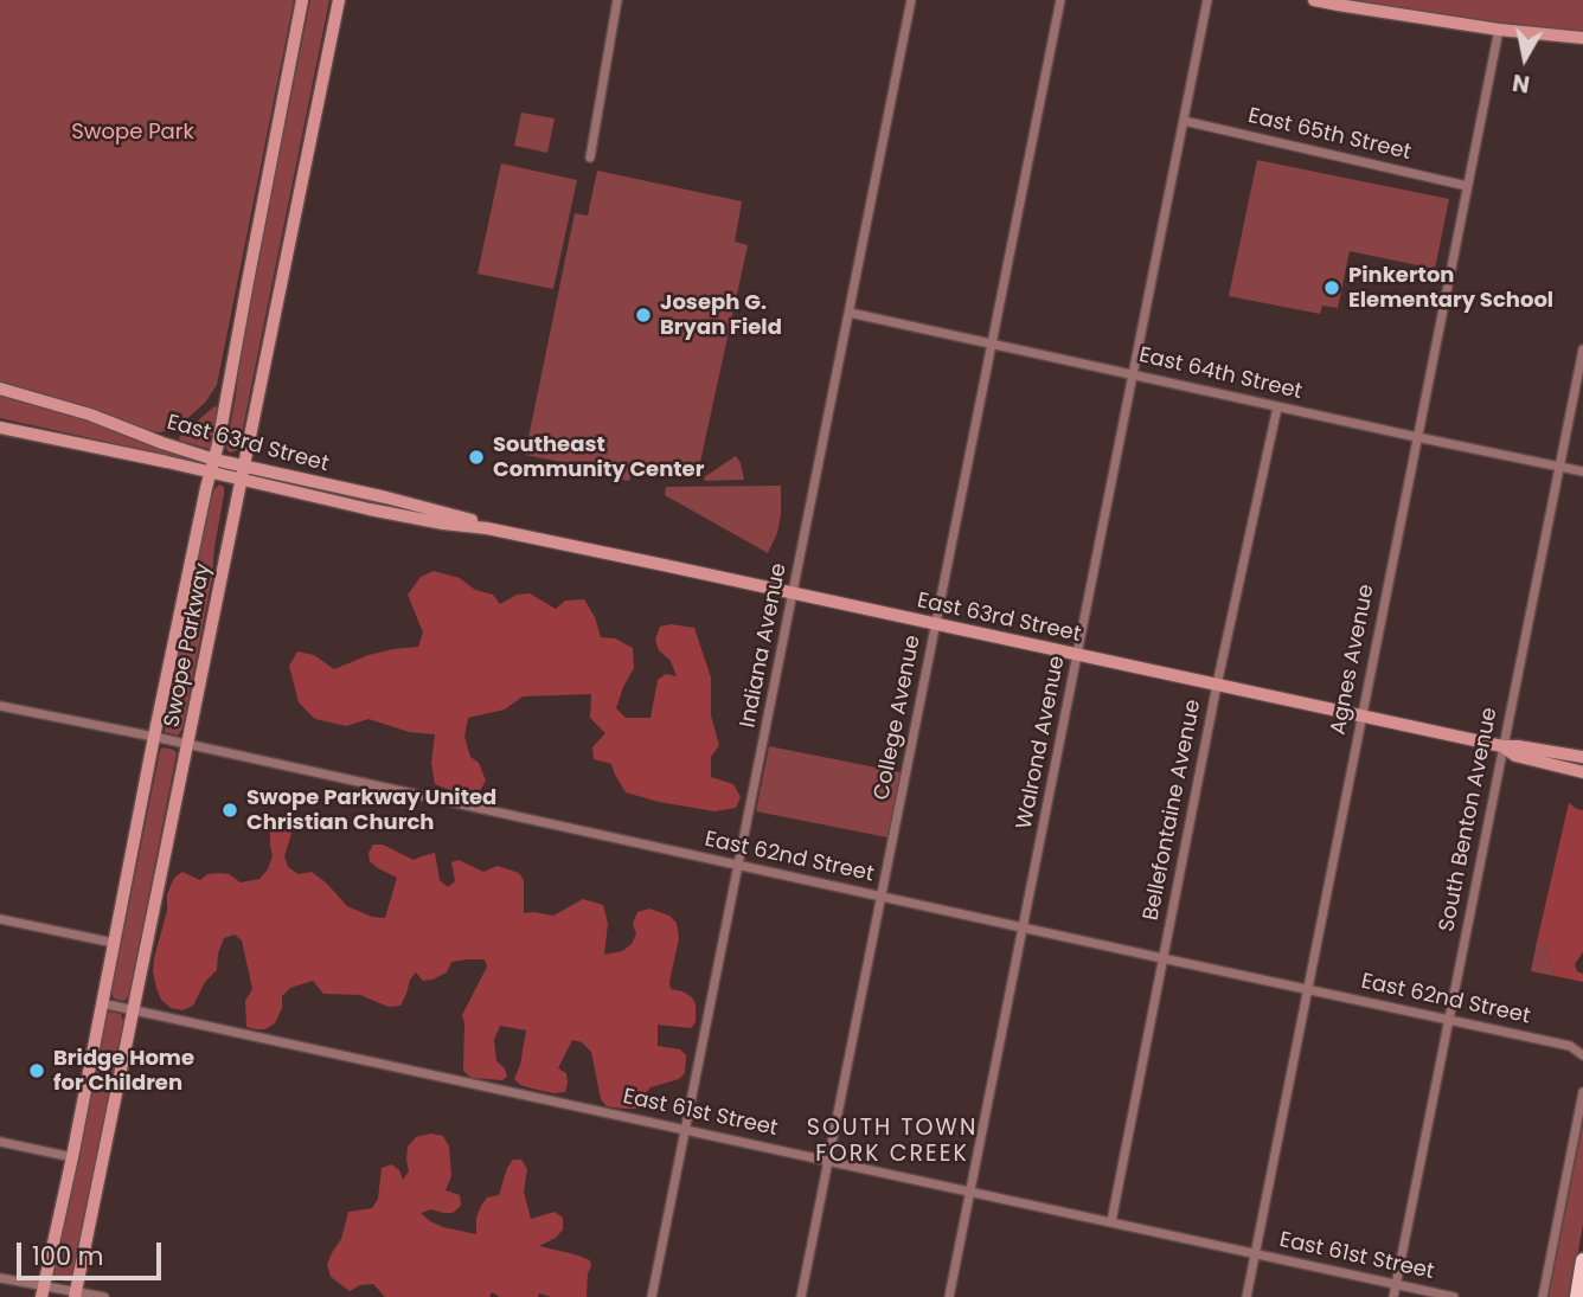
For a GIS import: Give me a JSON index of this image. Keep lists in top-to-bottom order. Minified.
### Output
{"streets":{"main road":["East 63rd Street","Swope Parkway"],"street":["East 65th Street","East 64th Street","Indiana Avenue","Agnes Avenue","College Avenue","Walrond Avenue","Bellefontaine Avenue","South Benton Avenue","East 62nd Street","East 61st Street"]},"crossings":[["East 65th Street","Agnes Avenue"],["East 65th Street","Walrond Avenue"],["East 64th Street","Indiana Avenue"],["East 64th Street","Agnes Avenue"],["East 64th Street","College Avenue"],["East 64th Street","Walrond Avenue"],["East 64th Street","Bellefontaine Avenue"],["East 64th Street","South Benton Avenue"],["East 63rd Street","Swope Parkway"],["East 63rd Street","Indiana Avenue"],["East 63rd Street","Agnes Avenue"],["East 63rd Street","College Avenue"],["East 63rd Street","Walrond Avenue"],["East 63rd Street","Bellefontaine Avenue"],["East 63rd Street","South Benton Avenue"],["Swope Parkway","East 62nd Street"],["Swope Parkway","East 61st Street"],["Indiana Avenue","East 62nd Street"],["Indiana Avenue","East 61st Street"],["Agnes Avenue","East 62nd Street"],["Agnes Avenue","East 61st Street"],["College Avenue","East 62nd Street"],["College Avenue","East 61st Street"],["Walrond Avenue","East 62nd Street"],["Walrond Avenue","East 61st Street"],["Bellefontaine Avenue","East 62nd Street"],["Bellefontaine Avenue","East 61st Street"],["South Benton Avenue","East 62nd Street"],["South Benton Avenue","East 61st Street"]],"districts":["SOUTH TOWN FORK CREEK"],"parks":["Swope Park"],"places":["Pinkerton Elementary School","Joseph G. Bryan Field","Southeast Community Center","Swope Parkway United Christian Church","Bridge Home for Children"],"scale_bar":"100 m","north":"bottom"}
